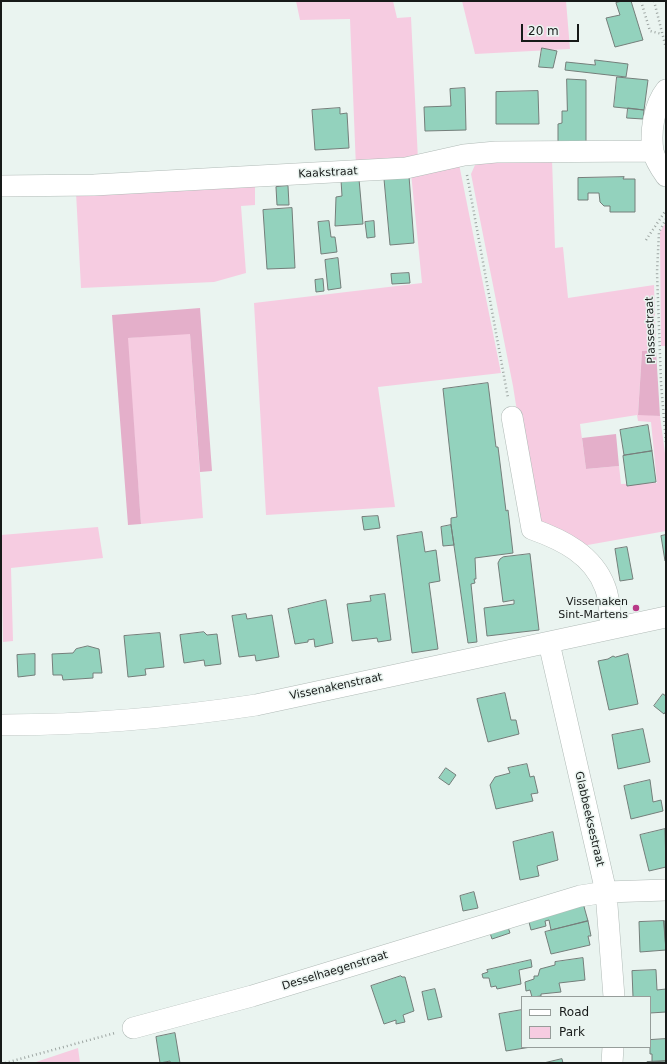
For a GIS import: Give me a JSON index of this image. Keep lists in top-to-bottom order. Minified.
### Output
{"streets":{"street":["Kaakstraat","Vissenakenstraat","Glabbeeksestraat","Desselhaegenstraat"],"path":["Plassestraat"]},"crossings":[["Vissenakenstraat","Glabbeeksestraat"],["Glabbeeksestraat","Desselhaegenstraat"]],"places":["Vissenaken Sint-Martens"],"legend":["Road","Park"],"scale_bar":"20 m"}
